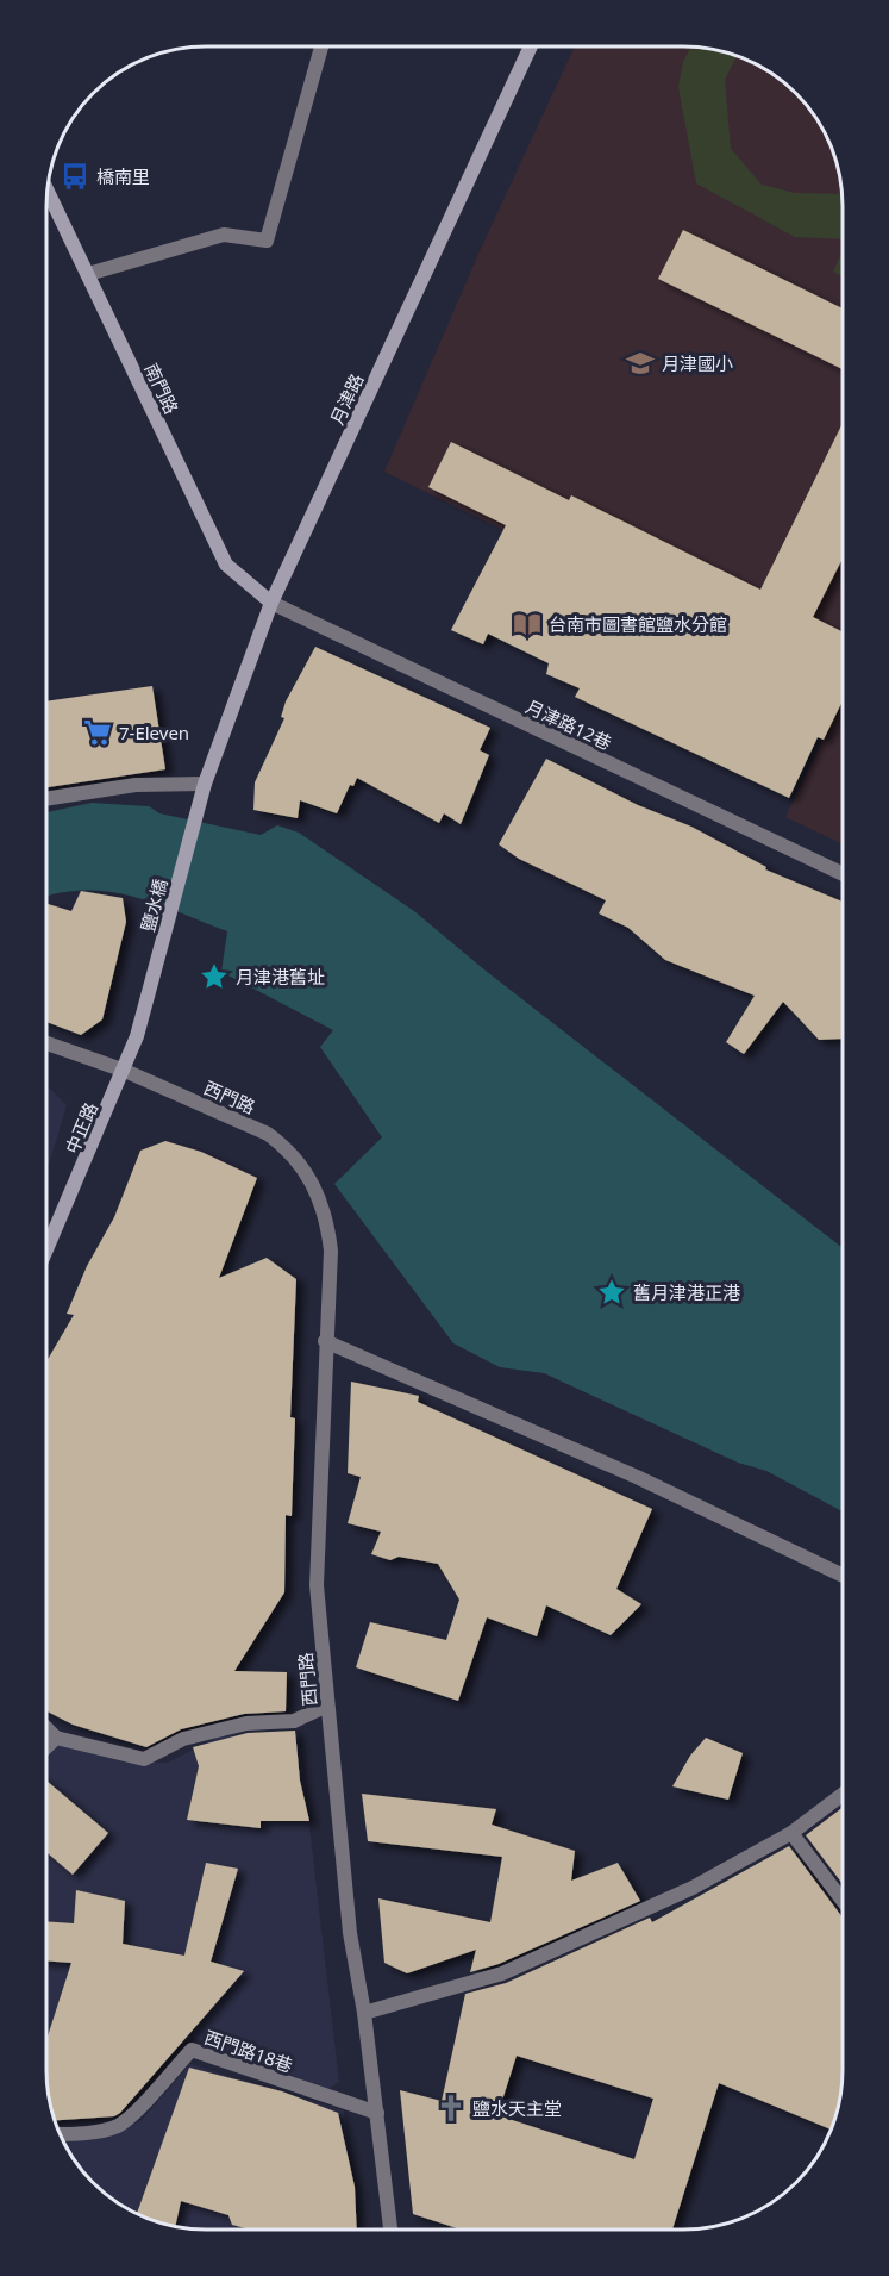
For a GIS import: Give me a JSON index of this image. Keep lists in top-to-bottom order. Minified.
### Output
{"streets":{"street":["南門路","月津路","月津路12巷","鹽水橋","西門路","中正路","西門路18巷"]},"crossings":[["南門路","月津路"],["南門路","月津路12巷"],["月津路","月津路12巷"],["月津路","鹽水橋"],["鹽水橋","中正路"],["西門路","中正路"],["西門路","西門路18巷"]],"places":{"bus stop":["橋南里"],"school or university":["月津國小"],"library":["台南市圖書館鹽水分館"],"supermarket":["7-Eleven"],"place":["月津港舊址","舊月津港正港"],"church":["鹽水天主堂"]}}
